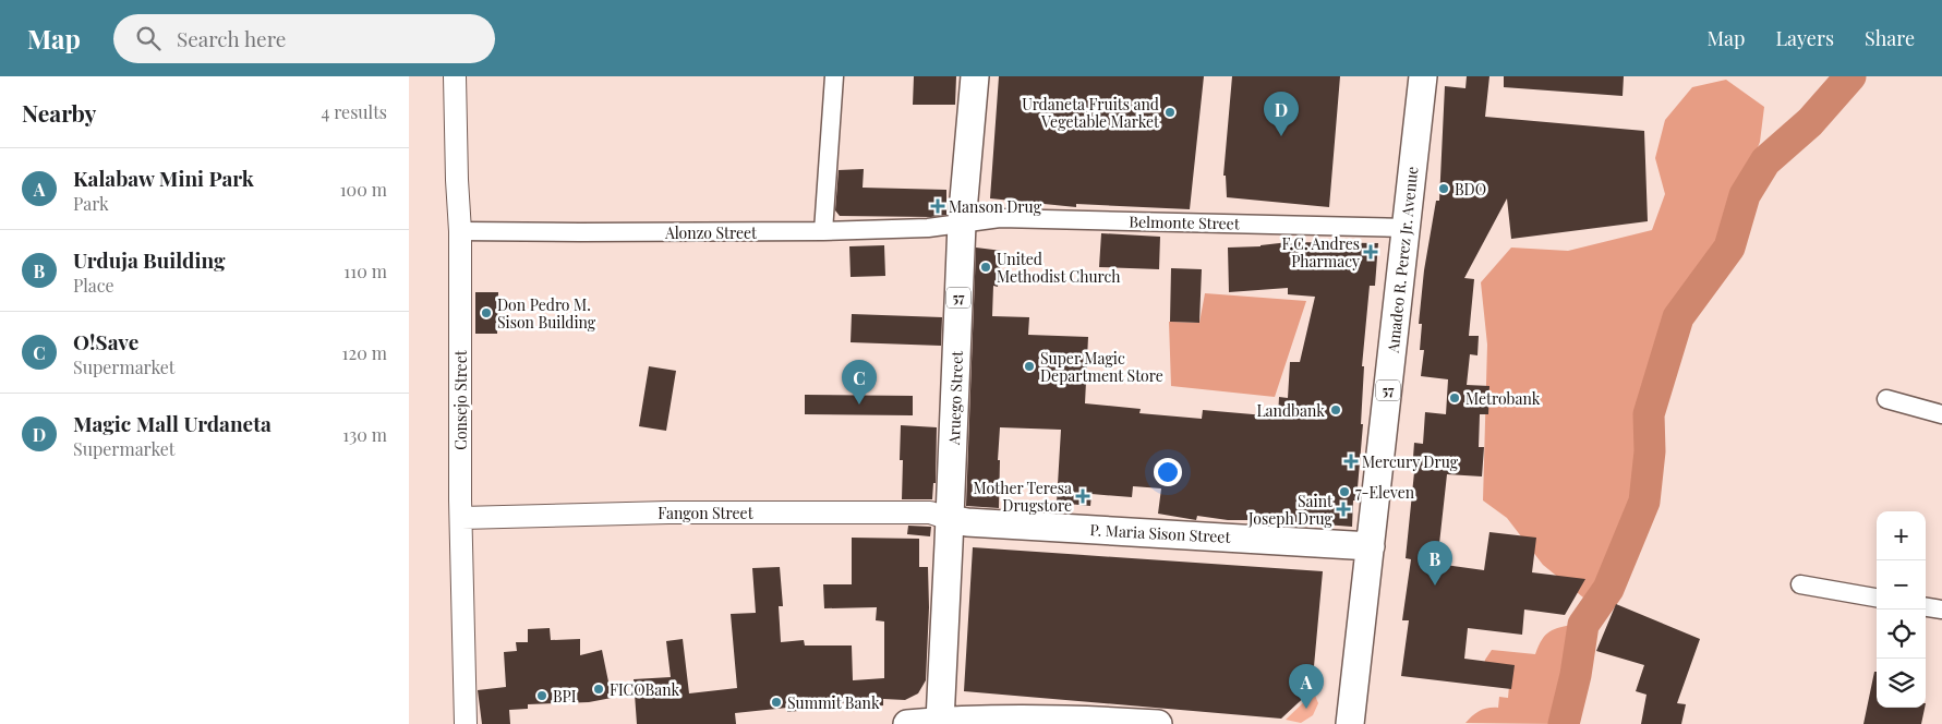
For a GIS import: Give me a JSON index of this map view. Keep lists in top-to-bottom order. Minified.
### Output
{"streets":{"main road":["Amadeo R. Perez Jr. Avenue","57","Aruego Street","P. Maria Sison Street"],"street":["Belmonte Street","Alonzo Street","Consejo Street","Fangon Street"]},"crossings":[["Belmonte Street","Alonzo Street"],["Belmonte Street","Amadeo R. Perez Jr. Avenue"],["Belmonte Street","Aruego Street"],["Alonzo Street","Aruego Street"],["Alonzo Street","Consejo Street"],["Amadeo R. Perez Jr. Avenue","P. Maria Sison Street"],["Aruego Street","Fangon Street"],["Aruego Street","P. Maria Sison Street"],["Consejo Street","Fangon Street"],["Fangon Street","P. Maria Sison Street"]],"places":{"other":["Urdaneta Fruits and Vegetable Market","BDO","United Methodist Church","Don Pedro M. Sison Building","Super Magic Department Store","Metrobank","Landbank","7-Eleven","FICOBank","BPI","Summit Bank"],"health":["Manson Drug","F.C. Andres Pharmacy","Mercury Drug","Mother Teresa Drugstore","Saint Joseph Drug"]},"page":{"header":"Map","search":"Search here","nav":["Map","Layers","Share"],"heading":["Nearby","4 results"],"pins":["D","C","B","A"],"list":[{"mark":"A","name":"Kalabaw Mini Park","note":"Park","value":"100 m"},{"mark":"B","name":"Urduja Building","note":"Place","value":"110 m"},{"mark":"C","name":"O!Save","note":"Supermarket","value":"120 m"},{"mark":"D","name":"Magic Mall Urdaneta","note":"Supermarket","value":"130 m"}],"map_buttons":["+","−"]}}
